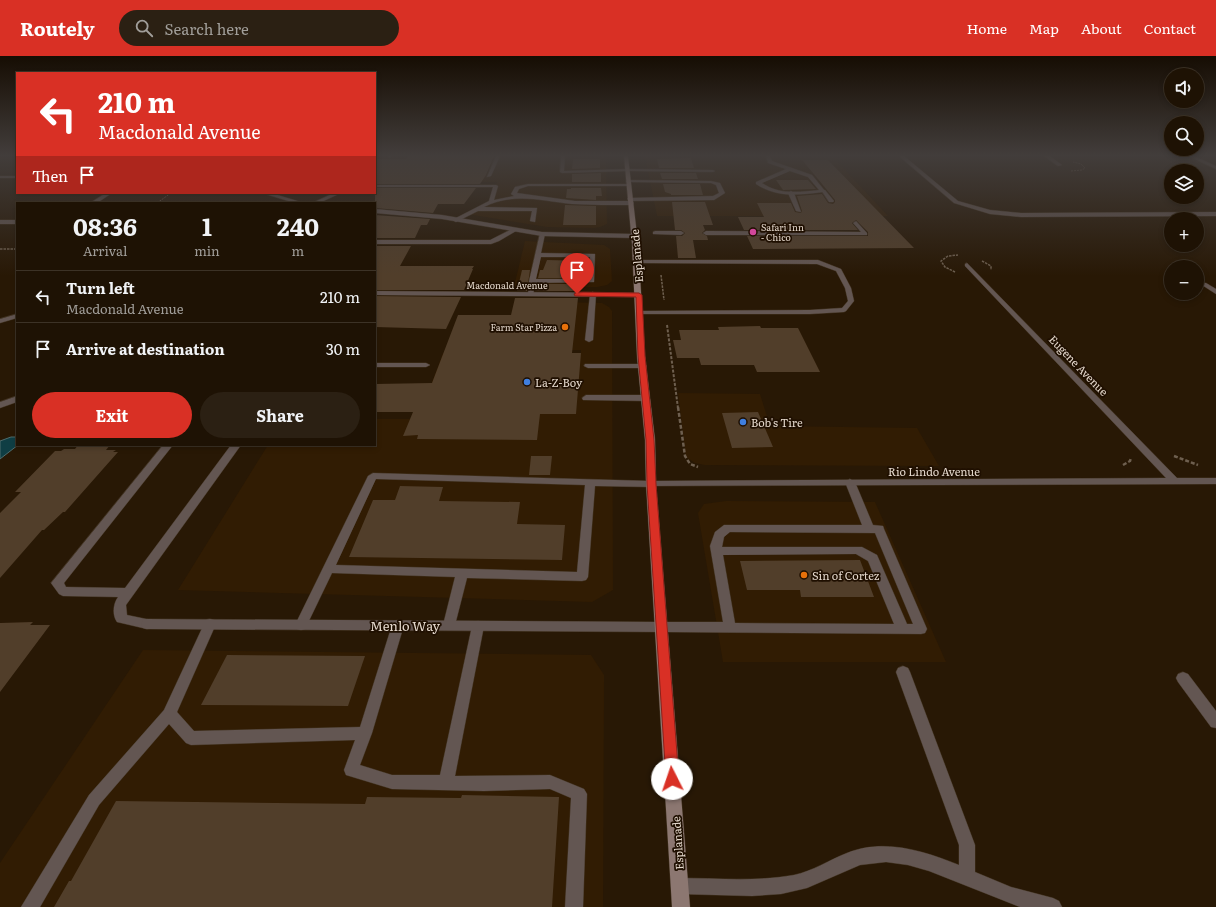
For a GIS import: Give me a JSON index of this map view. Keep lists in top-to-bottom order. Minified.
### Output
{"streets":{"main road":["Esplanade"],"street":["Macdonald Avenue","Eugene Avenue","Rio Lindo Avenue","Menlo Way"]},"crossings":[["Esplanade","Macdonald Avenue"],["Esplanade","Rio Lindo Avenue"],["Esplanade","Menlo Way"],["Eugene Avenue","Rio Lindo Avenue"]],"places":["Safari Inn - Chico","Farm Star Pizza","La-Z-Boy","Bob's Tire","Sin of Cortez"],"page":{"header":"Routely","search":"Search here","nav":["Home","Map","About","Contact"],"map_buttons":["+","−"],"turn":["210 m","Macdonald Avenue"],"then":"Then","eta":["08:36","Arrival","1","min","240","m"],"list":[{"name":"Turn left","note":"Macdonald Avenue","value":"210 m"},{"name":"Arrive at destination","value":"30 m"}],"buttons":["Exit","Share"]}}
